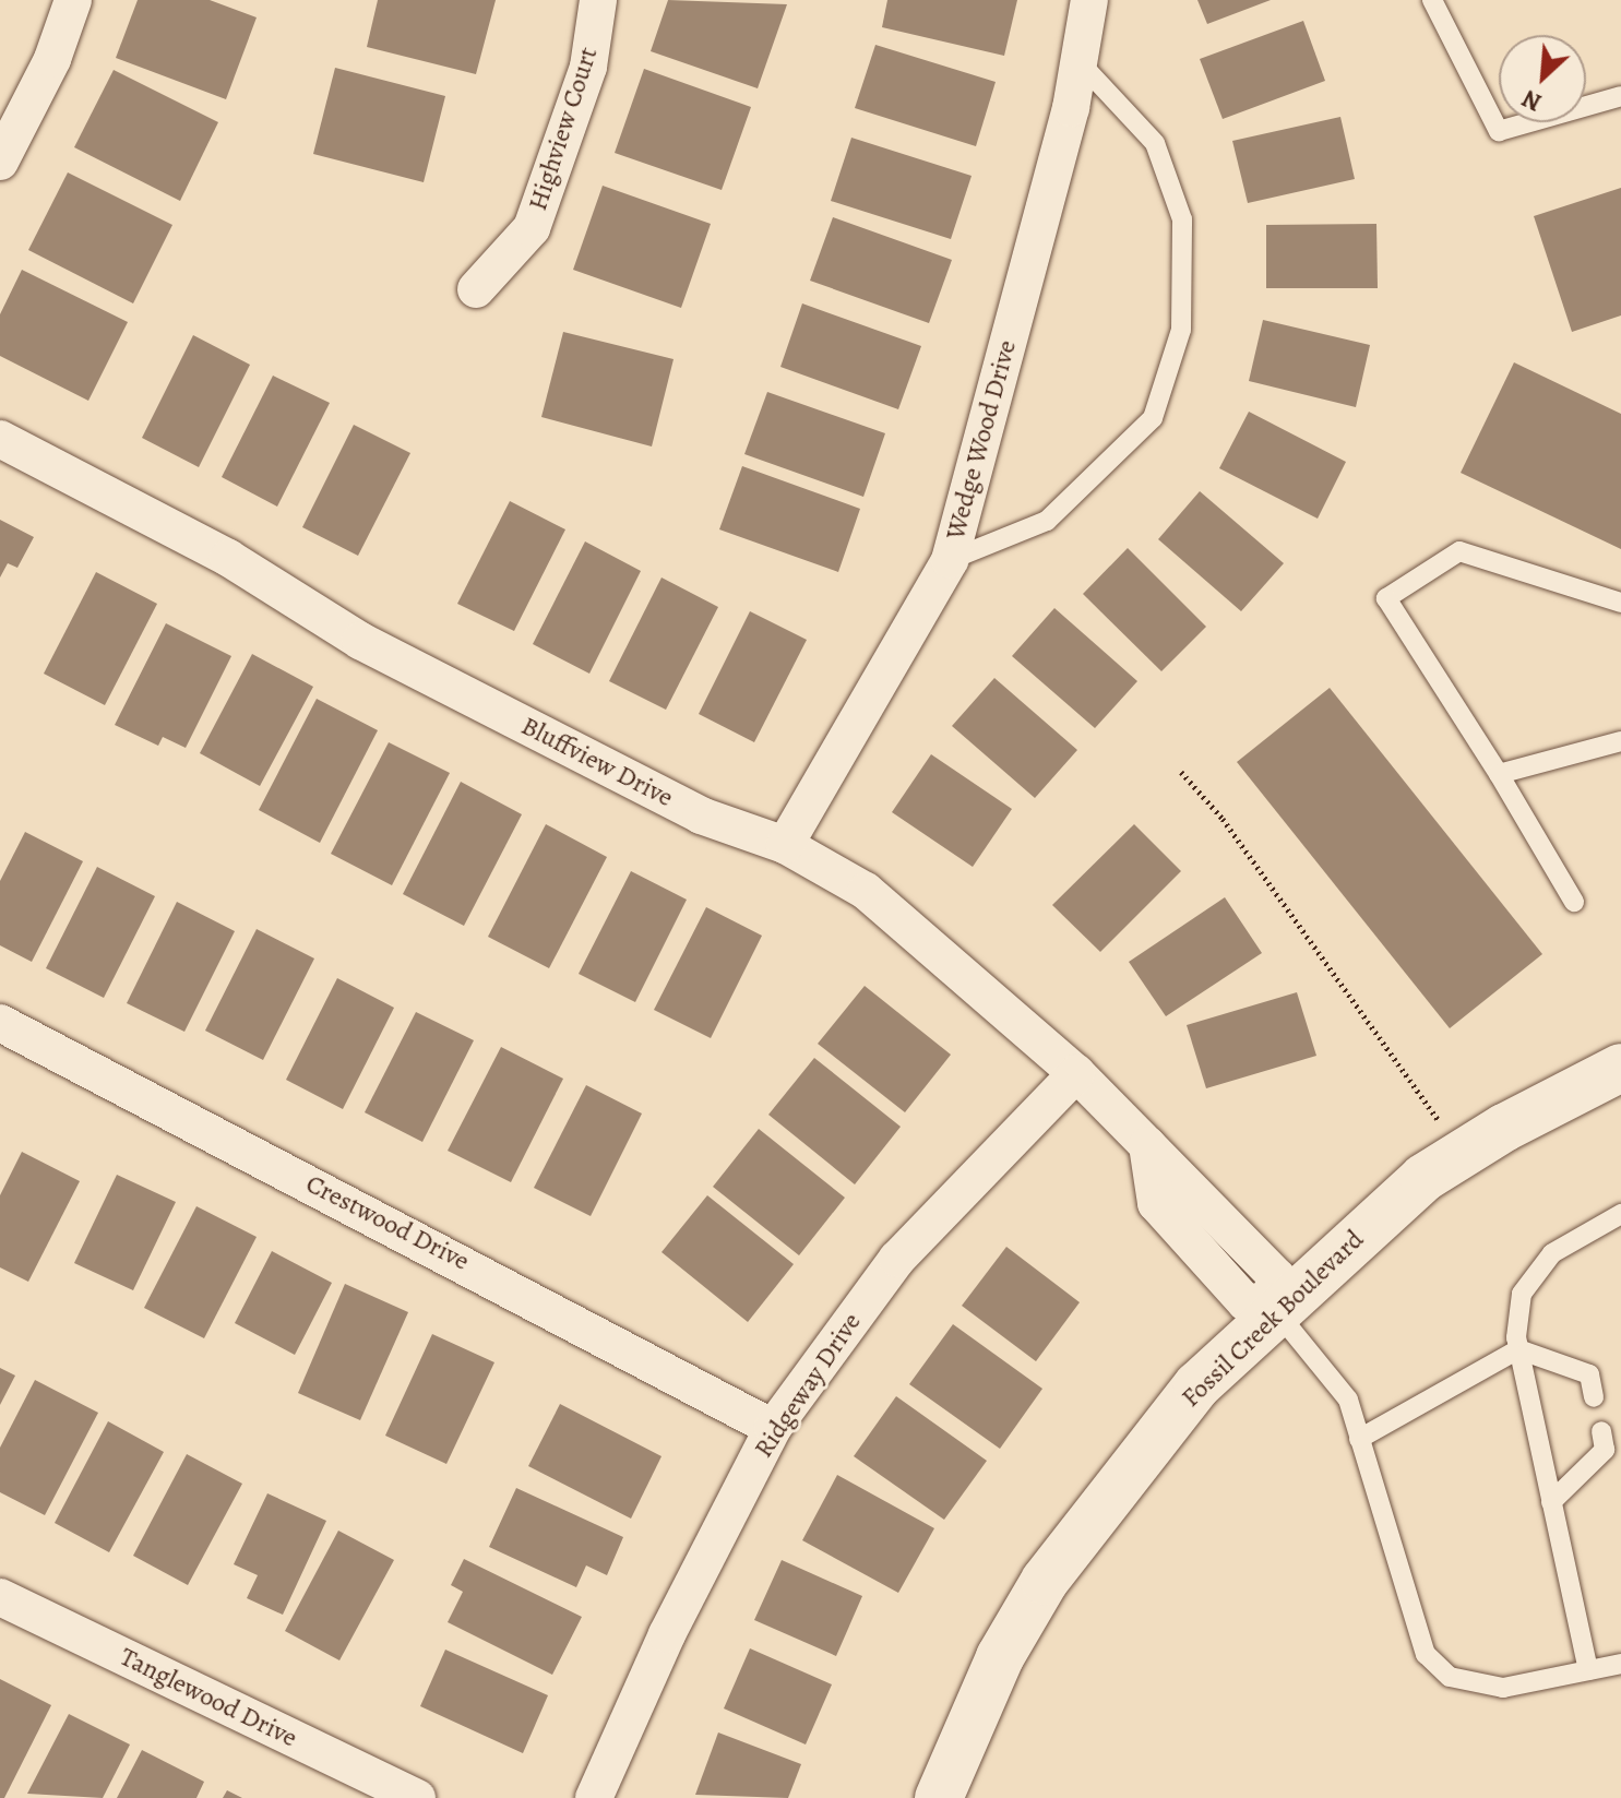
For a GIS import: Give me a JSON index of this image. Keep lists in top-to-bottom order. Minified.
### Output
{"streets":{"main road":["Fossil Creek Boulevard"],"street":["Highview Court","Wedge Wood Drive","Bluffview Drive","Crestwood Drive","Ridgeway Drive","Tanglewood Drive"]},"crossings":[["Wedge Wood Drive","Bluffview Drive"],["Bluffview Drive","Fossil Creek Boulevard"],["Bluffview Drive","Ridgeway Drive"],["Crestwood Drive","Ridgeway Drive"]],"north":"bottom left"}
